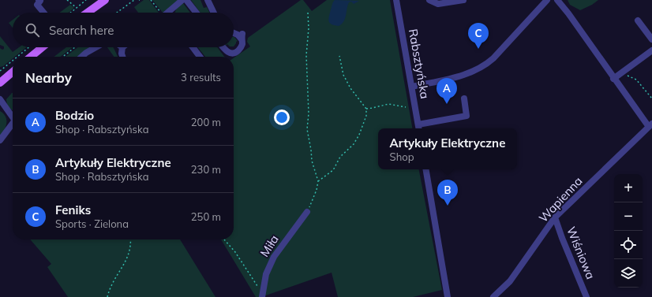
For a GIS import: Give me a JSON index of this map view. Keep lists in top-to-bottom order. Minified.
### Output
{"streets":{"street":["Rabsztyńska","Wapienna","Miła","Wiśniowa"]},"crossings":[["Wapienna","Wiśniowa"]],"page":{"search":"Search here","pins":["C","A","B"],"heading":["Nearby","3 results"],"list":[{"mark":"A","name":"Bodzio","note":"Shop · Rabsztyńska","value":"200 m"},{"mark":"B","name":"Artykuły Elektryczne","note":"Shop · Rabsztyńska","value":"230 m"},{"mark":"C","name":"Feniks","note":"Sports · Zielona","value":"250 m"}],"popup":["Artykuły Elektryczne","Shop"],"map_buttons":["+","−"]}}
